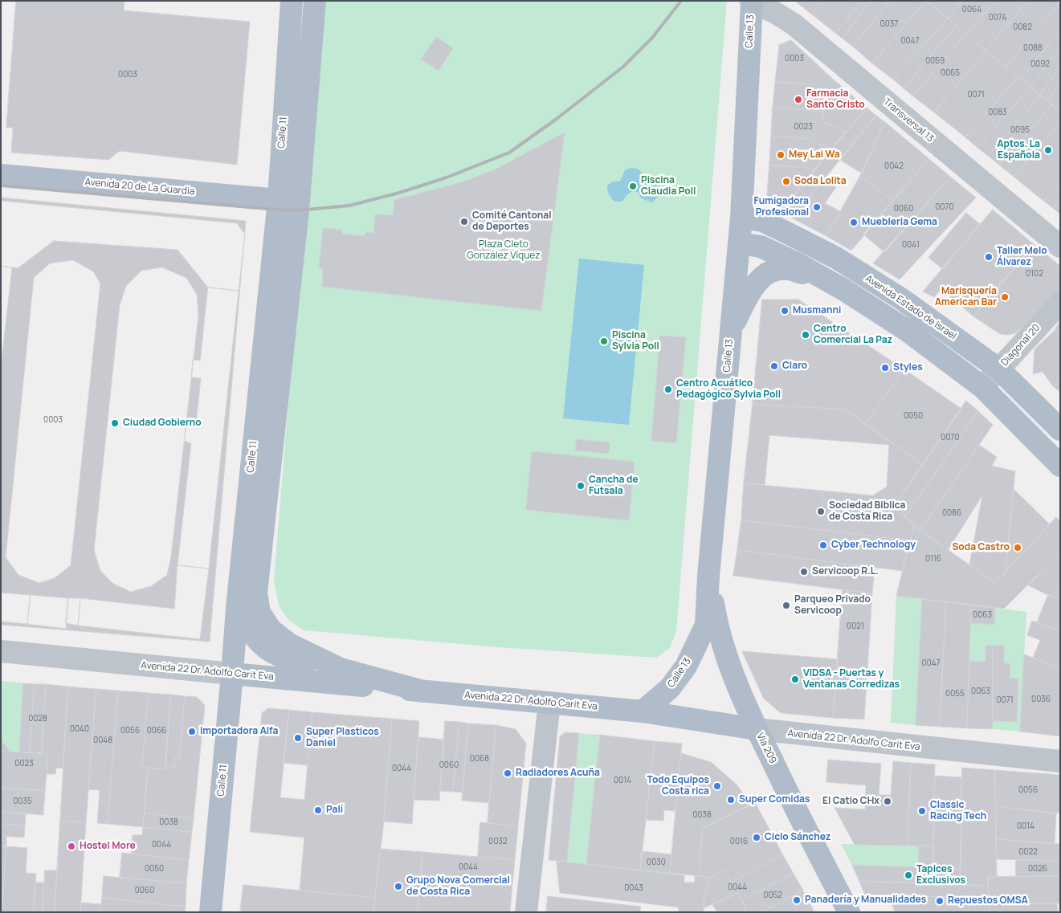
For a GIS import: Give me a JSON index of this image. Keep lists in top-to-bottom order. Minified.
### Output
{"streets":{"main road":["Calle 13","Calle 11","Avenida 20 de La Guardia","Avenida Estado de Israel","Avenida 22 Dr. Adolfo Carit Eva","Vía 209"],"street":["Transversal 13","Diagonal 20"]},"crossings":[["Calle 13","Transversal 13"],["Calle 13","Avenida Estado de Israel"],["Calle 13","Avenida 22 Dr. Adolfo Carit Eva"],["Calle 13","Vía 209"],["Calle 11","Avenida 20 de La Guardia"],["Calle 11","Avenida 22 Dr. Adolfo Carit Eva"],["Avenida Estado de Israel","Diagonal 20"],["Avenida 22 Dr. Adolfo Carit Eva","Vía 209"]],"parks":["Plaza Cleto González Víquez"],"places":["Farmacia Santo Cristo","Aptos. La Española","Mey Lai Wa","Soda Lolita","Piscina Claudia Poll","Fumigadora Profesional","Comité Cantonal de Deportes","Muebleria Gema","Taller Melo Álvarez","Marisquería American Bar","Musmanni","Centro Comercial La Paz","Piscina Sylvia Poll","Claro","Styles","Centro Acuático Pedagógico Sylvia Poll","Ciudad Gobierno","Cancha de Futsala","Sociedad Biblica de Costa Rica","Cyber Technology","Soda Castro","Servicoop R.L.","Parqueo Privado Servicoop","VIDSA - Puertas y Ventanas Corredizas","Importadora Alfa","Super Plasticos Daniel","Radiadores Acuña","Todo Equipos Costa rica","Super Comidas","El Catio CHx","Palí","Classic Racing Tech","Ciclo Sánchez","Hostel More","Tapices Exclusivos","Grupo Nova Comercial de Costa Rica","Panadería y Manualidades","Repuestos OMSA"],"house_numbers":["0064","0074","0037","0082","0047","0088","0003","0059","0092","0065","0003","0071","0083","0023","0095","0042","0070","0060","0041","0102","0050","0003","0070","0086","0116","0063","0021","0047","0063","0055","0036","0071","0028","0040","0056","0066","0048","0068","0023","0060","0044","0014","0056","0035","0038","0038","0014","0032","0016","0044","0022","0030","0044","0050","0026","0044","0043","0060","0052"]}
